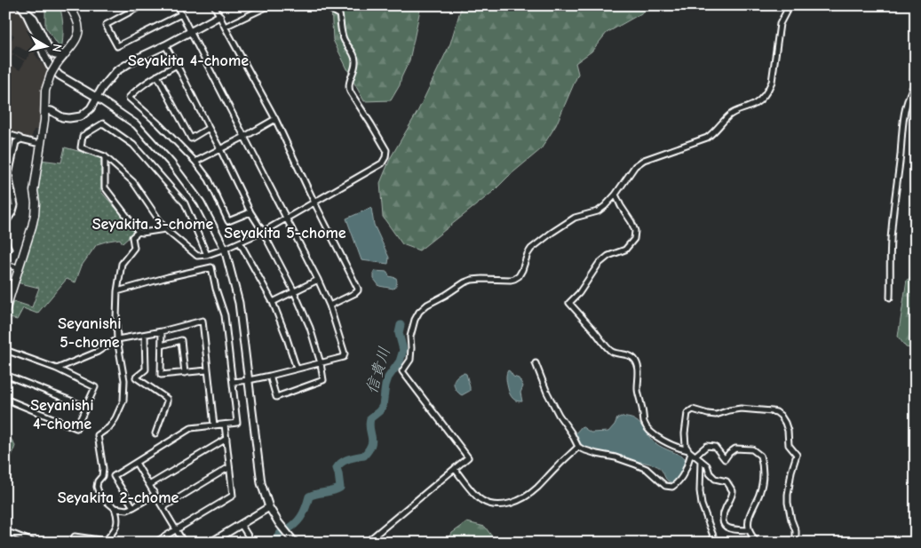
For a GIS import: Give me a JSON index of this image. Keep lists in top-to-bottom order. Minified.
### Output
{"districts":["Seyakita 4-chome","Seyakita 3-chome","Seyakita 5-chome","Seyanishi 5-chome","Seyanishi 4-chome","Seyakita 2-chome"],"water":["信貴川"],"north":"right"}
